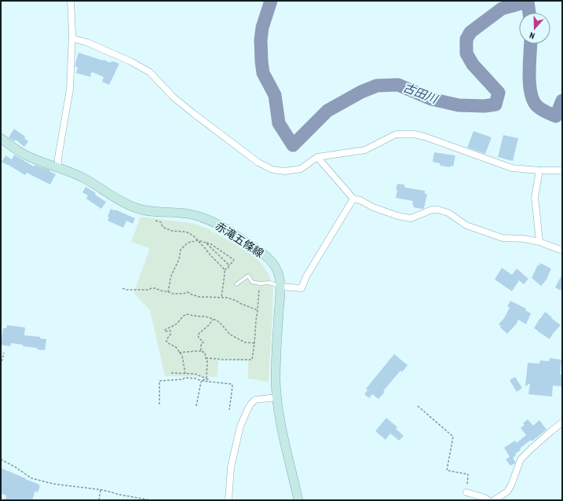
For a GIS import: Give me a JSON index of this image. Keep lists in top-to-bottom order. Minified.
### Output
{"streets":{"main road":["赤滝五條線"]},"water":["古田川"],"north":"bottom"}
